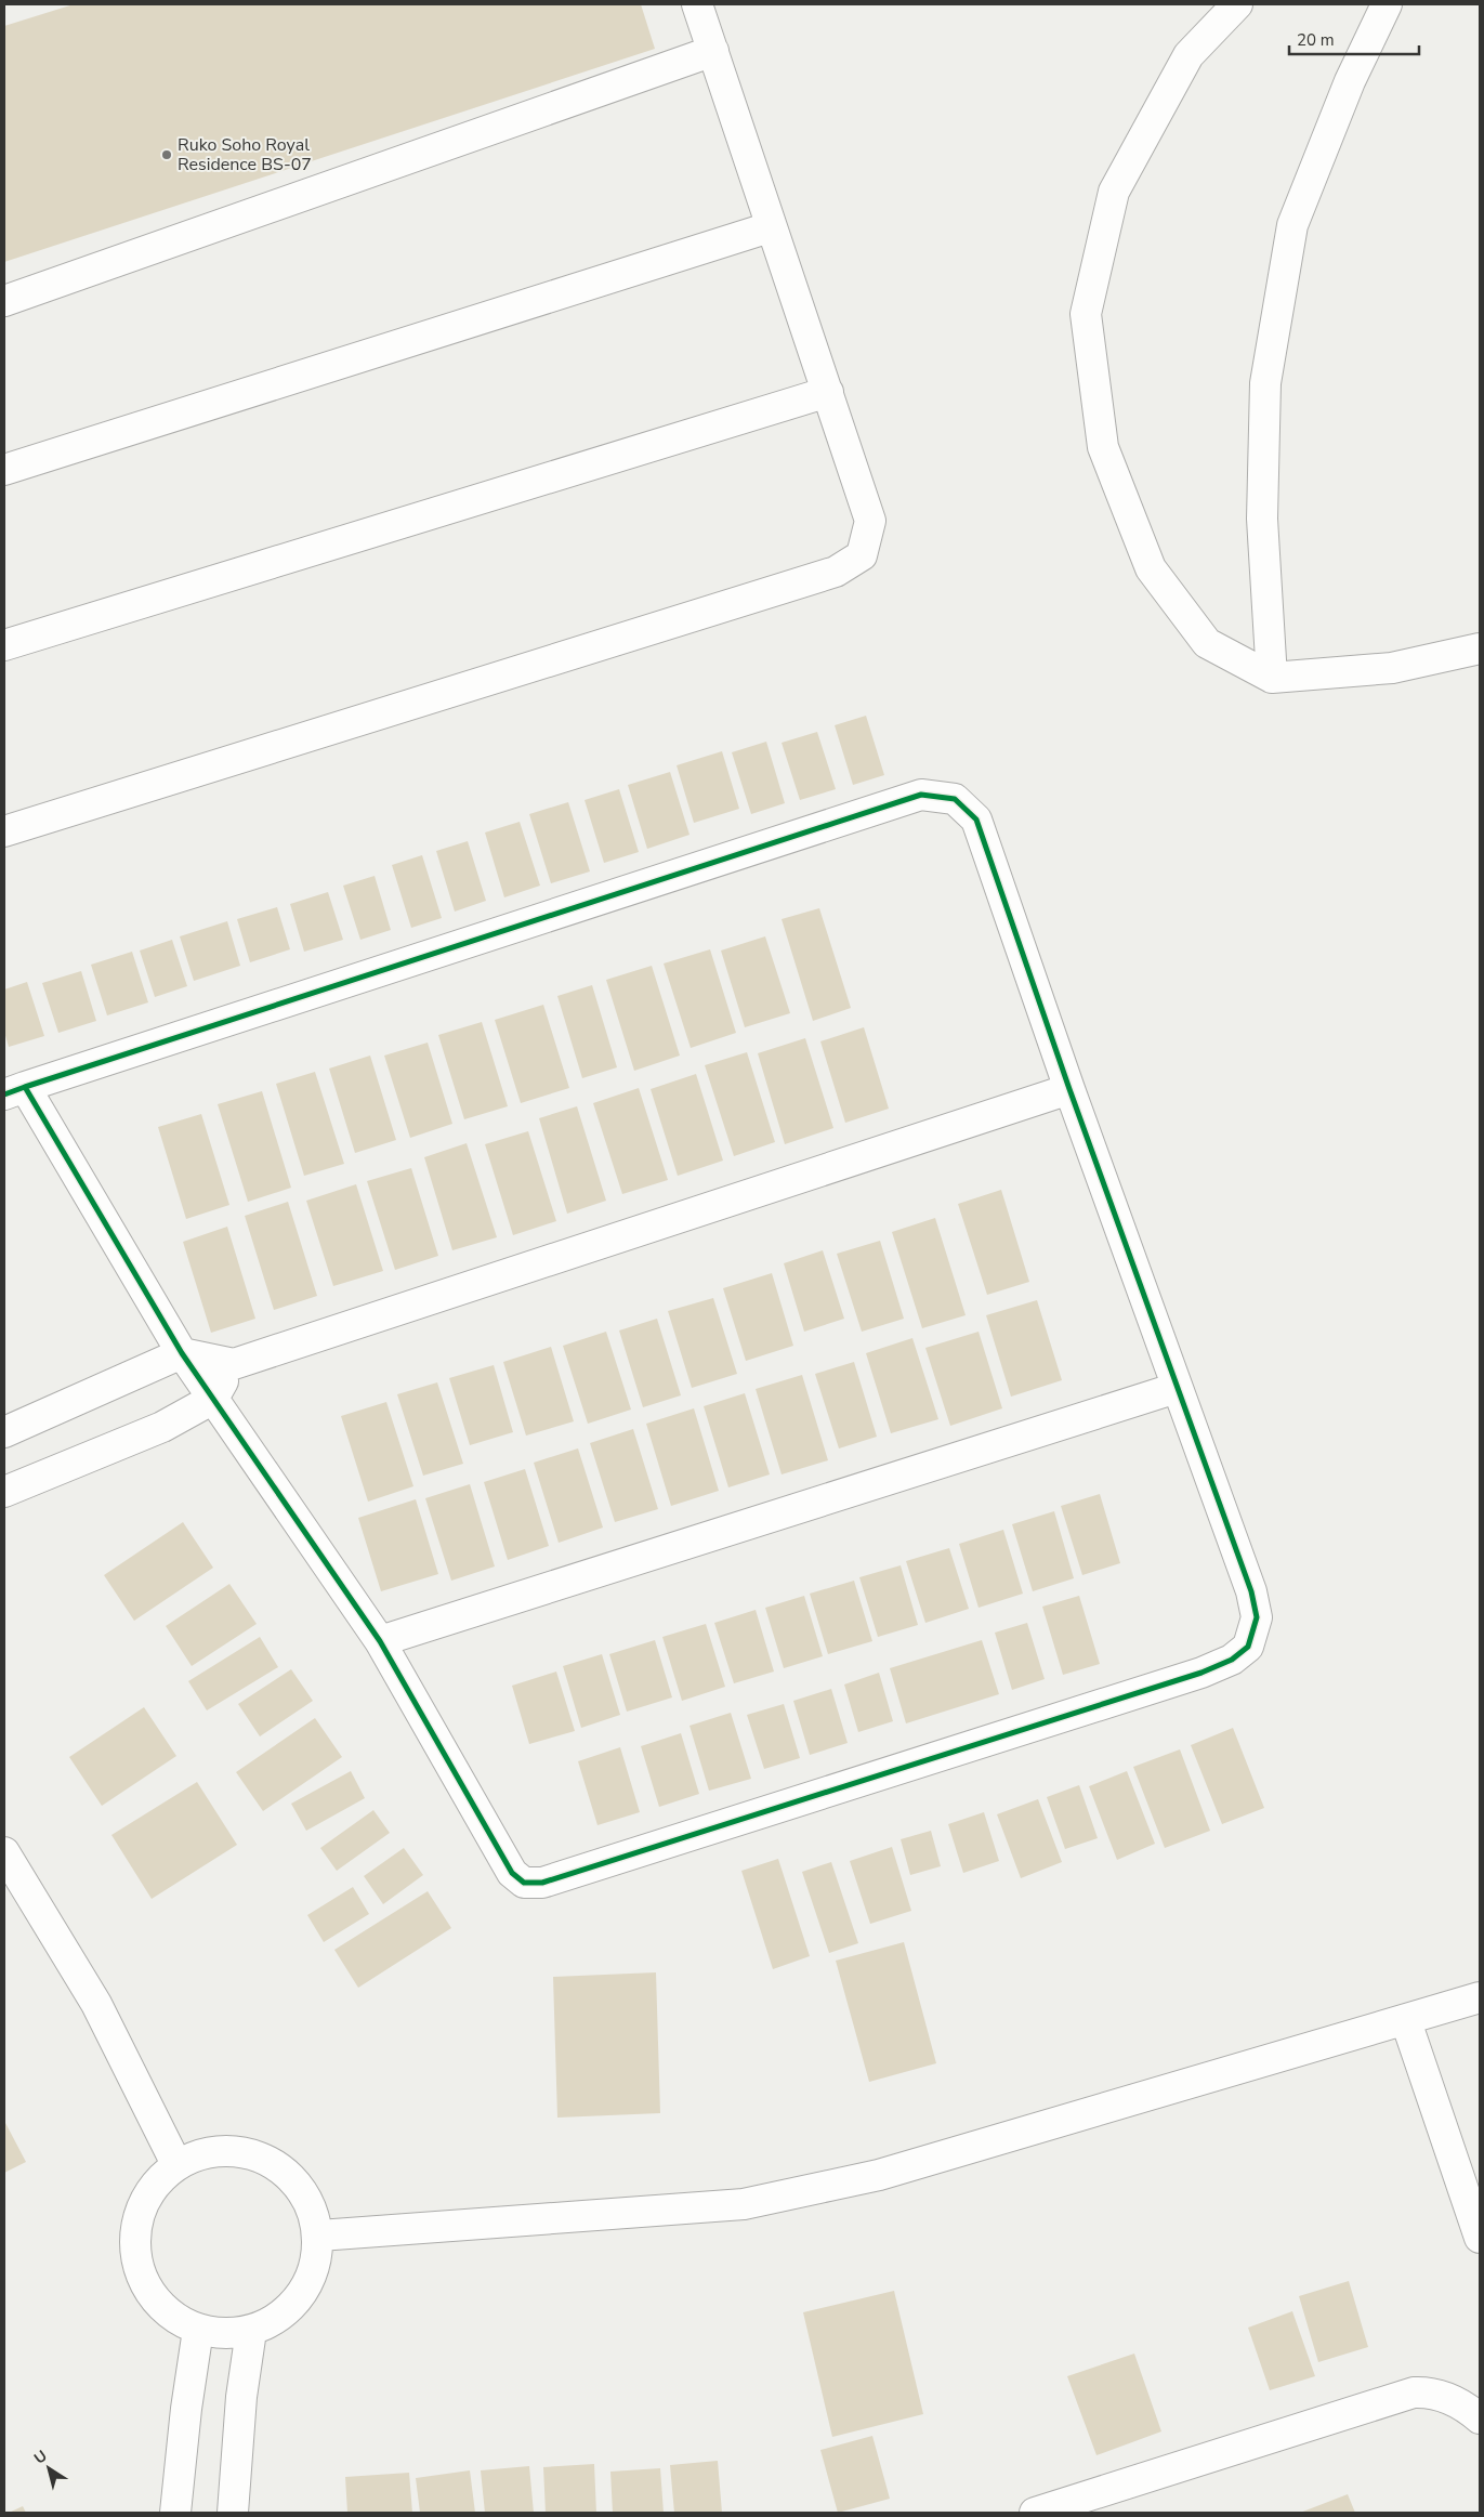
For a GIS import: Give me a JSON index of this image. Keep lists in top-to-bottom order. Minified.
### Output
{"places":["Ruko Soho Royal Residence BS-07"],"scale_bar":"20 m","north":"top left"}
